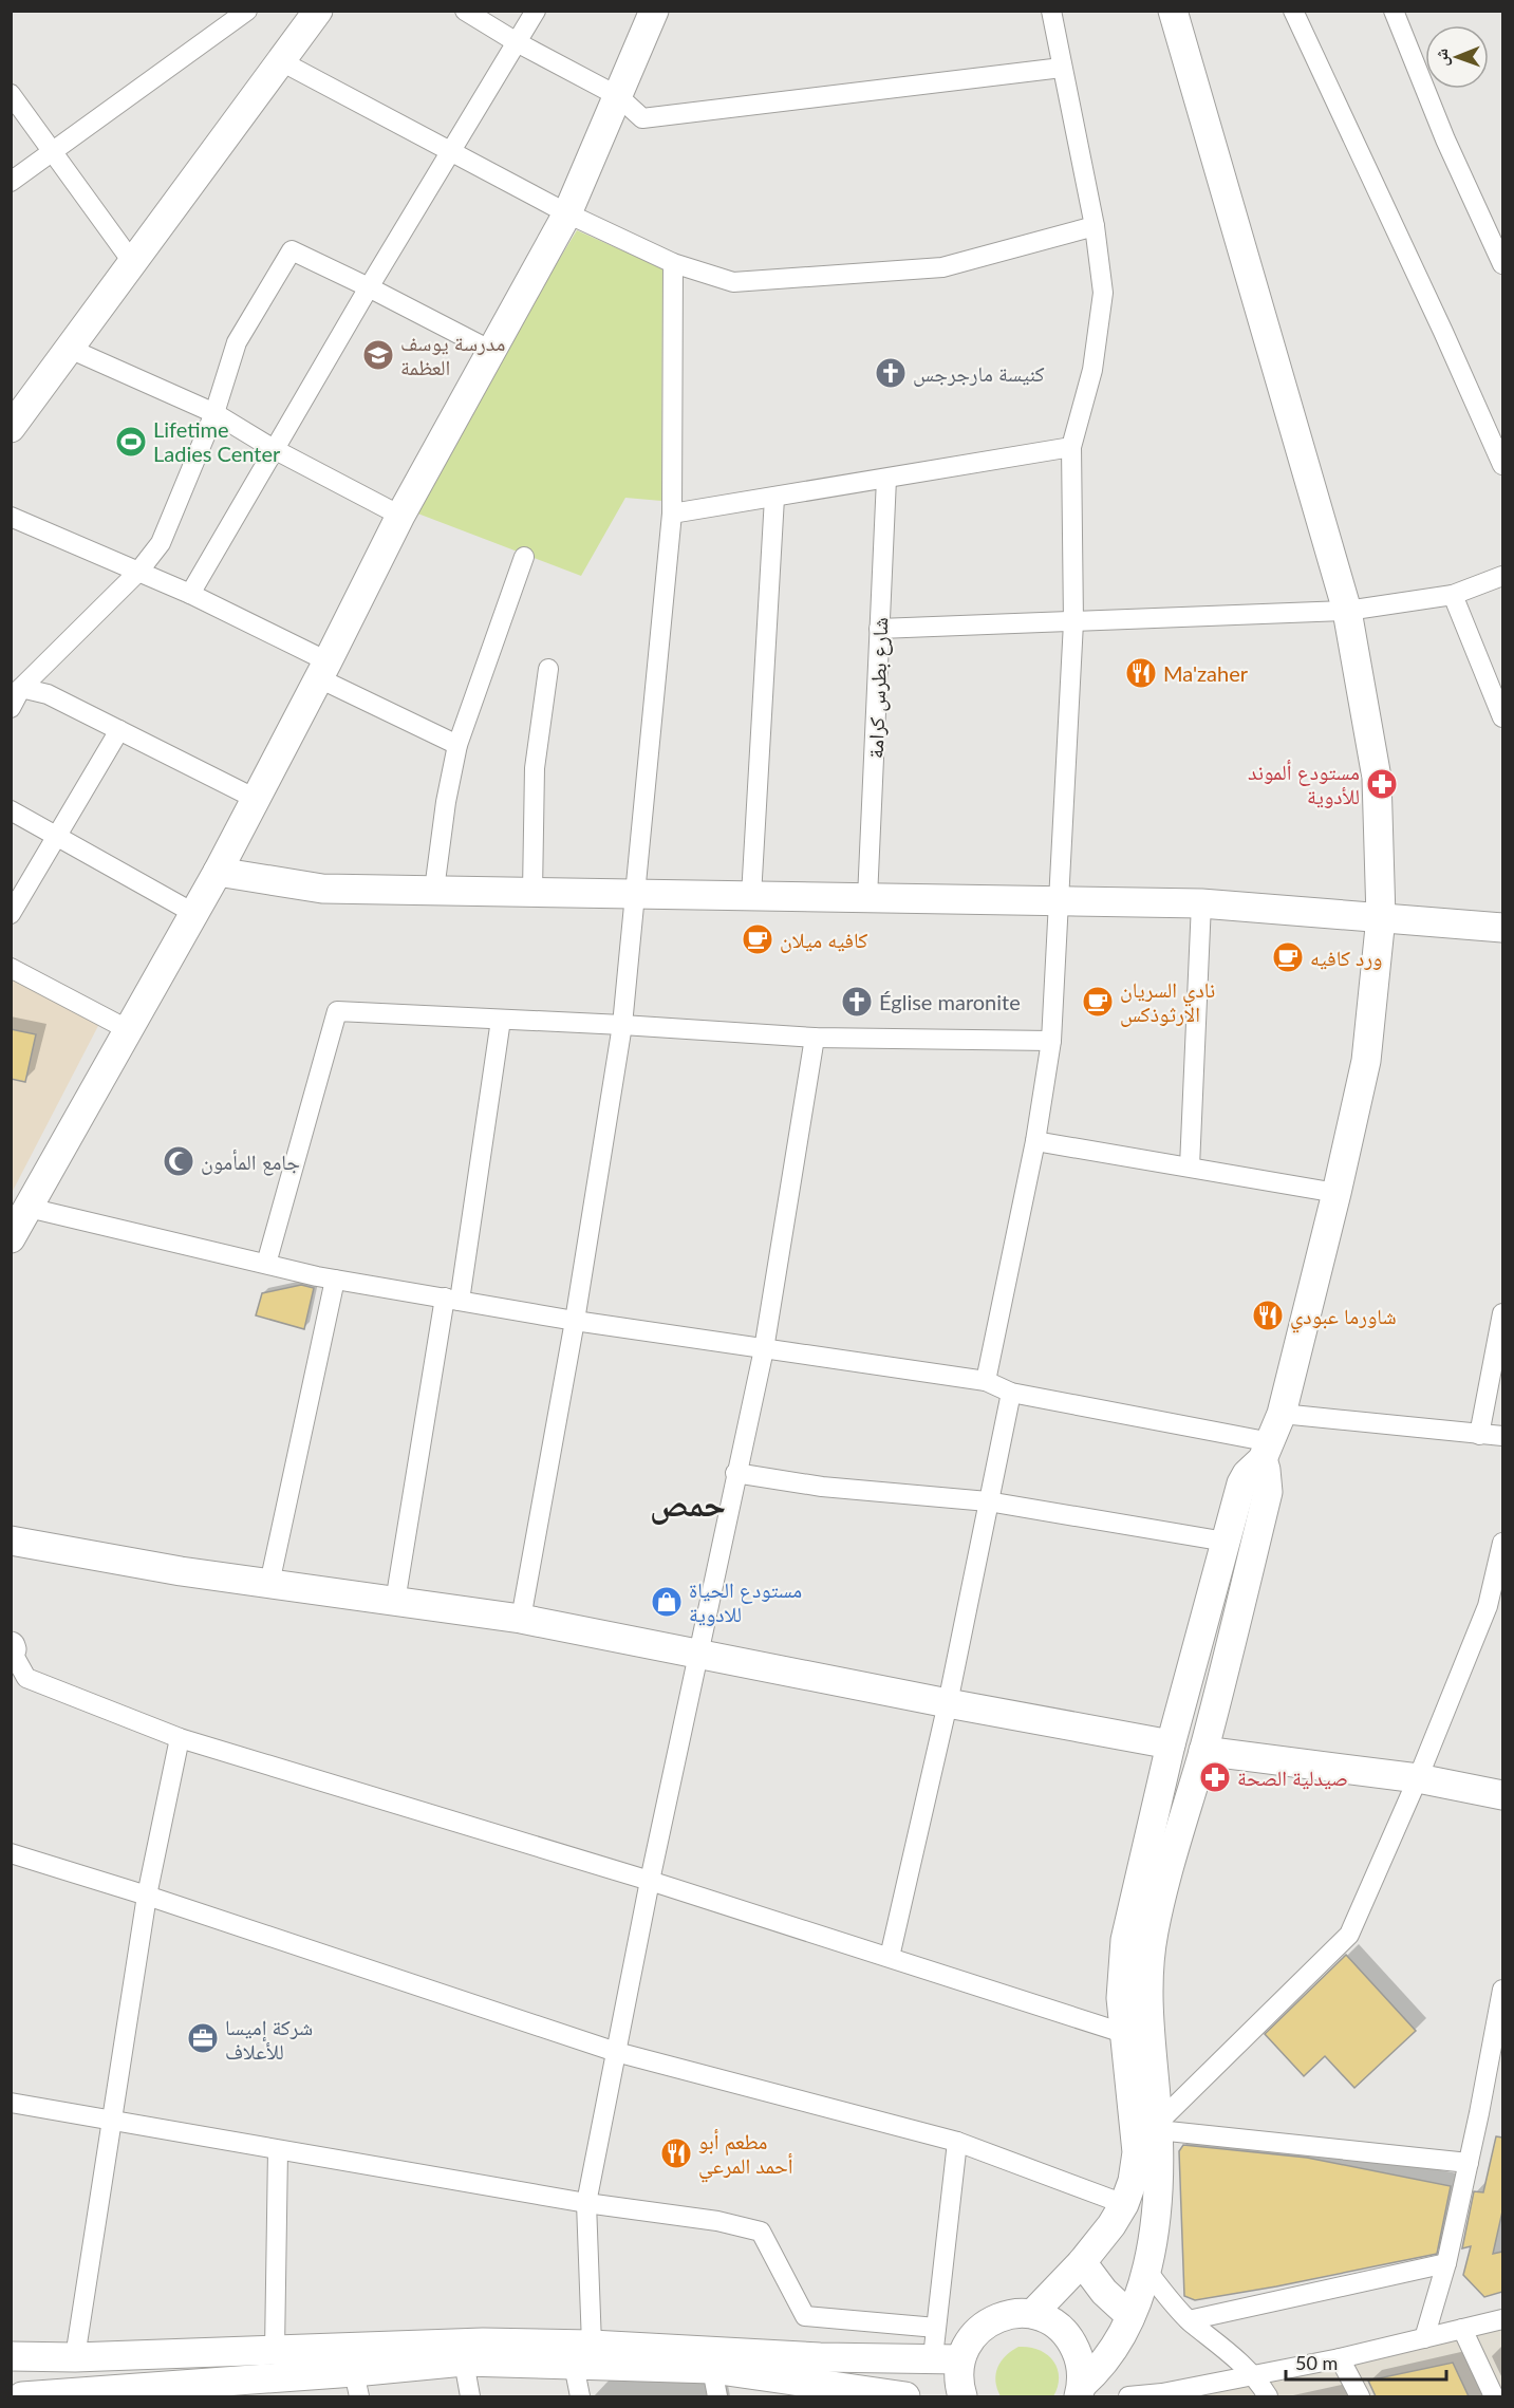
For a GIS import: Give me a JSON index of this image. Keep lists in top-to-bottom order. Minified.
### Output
{"streets":{"street":["شارع بطرس كرامة"]},"districts":["حمص"],"places":{"school or university":["مدرسة يوسف العظمة"],"church":["كنيسة مارجرجس","Église maronite"],"sports":["Lifetime Ladies Center"],"restaurant":["Ma'zaher","شاورما عبودي","مطعم أبو أحمد المرعي"],"pharmacy":["مستودع ألموند للأدوية","صيدلية الصحة"],"cafe":["كافيه ميلان","ورد كافيه","نادي السريان الارثوذكس"],"mosque":["جامع المأمون"],"shop":["مستودع الحياة للادوية"],"office":["شركة إميسا للأعلاف"]},"scale_bar":"50 m","north":"left"}
